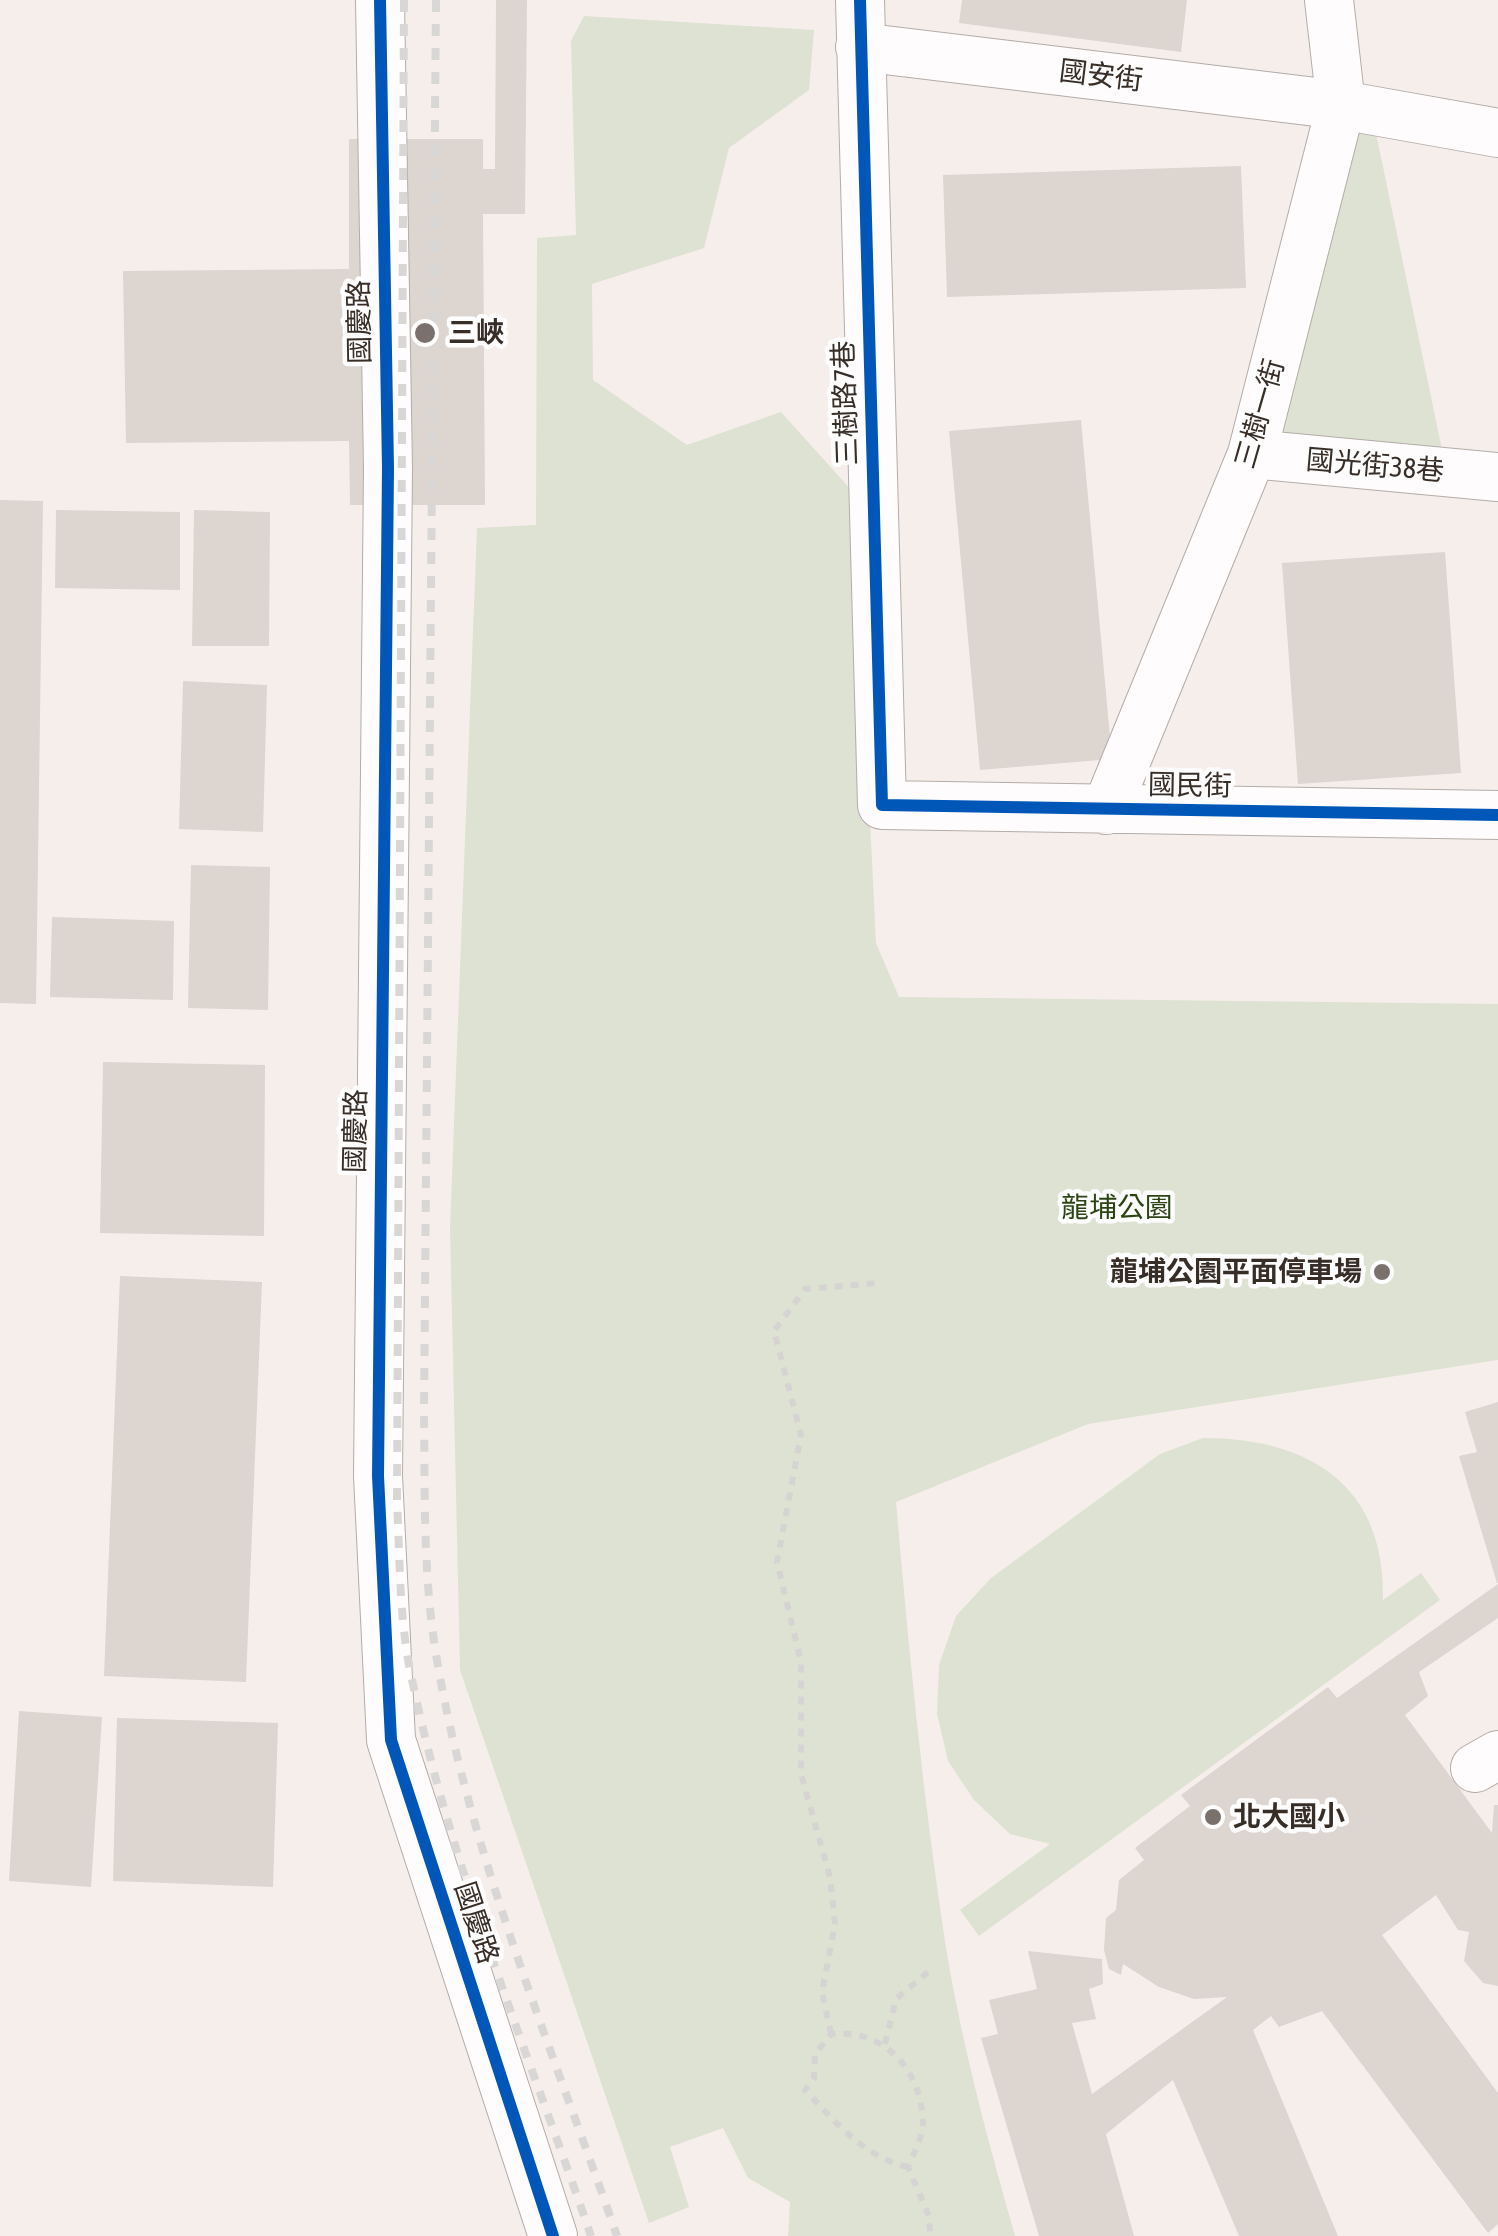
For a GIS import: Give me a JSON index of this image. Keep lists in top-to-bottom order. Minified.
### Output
{"streets":{"street":["國安街","國慶路","三樹路7巷","三樹一街","國光街38巷","國民街"]},"crossings":[["國安街","三樹路7巷"],["國安街","三樹一街"],["三樹路7巷","國民街"],["三樹一街","國光街38巷"],["三樹一街","國民街"]],"parks":["龍埔公園"],"places":["三峽","龍埔公園平面停車場","北大國小"]}
